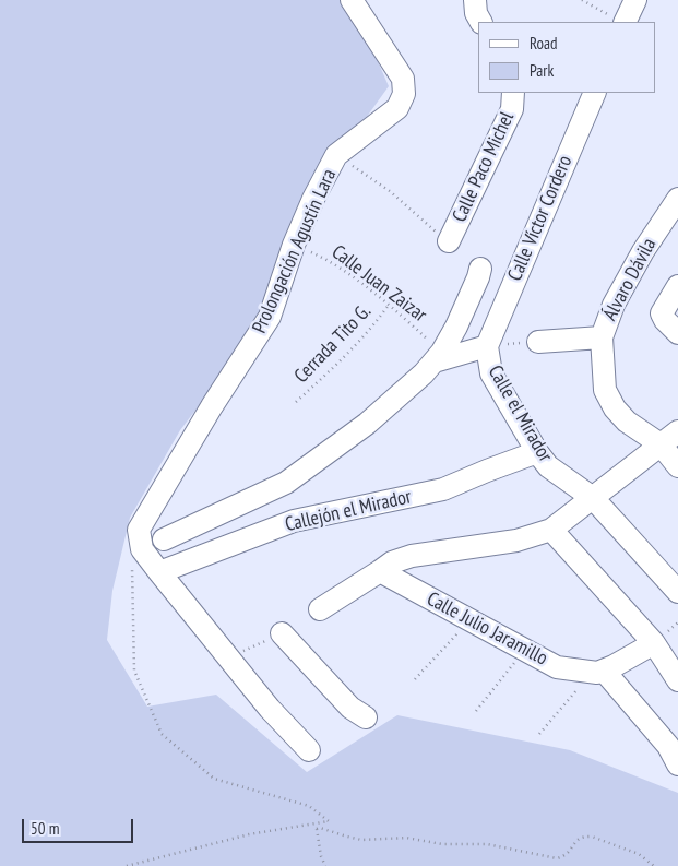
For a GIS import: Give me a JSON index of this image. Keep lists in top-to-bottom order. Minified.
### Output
{"streets":{"street":["Calle Paco Michel","Calle Víctor Cordero","Prolongación Agustín Lara","Álvaro Dávila","Calle el Mirador","Callejón el Mirador","Calle Julio Jaramillo"],"path":["Calle Juan Zaizar","Cerrada Tito G."]},"crossings":[["Calle Víctor Cordero","Calle el Mirador"],["Prolongación Agustín Lara","Calle Juan Zaizar"],["Calle Juan Zaizar","Cerrada Tito G."],["Calle el Mirador","Callejón el Mirador"]],"legend":["Road","Park"],"scale_bar":"50 m"}
